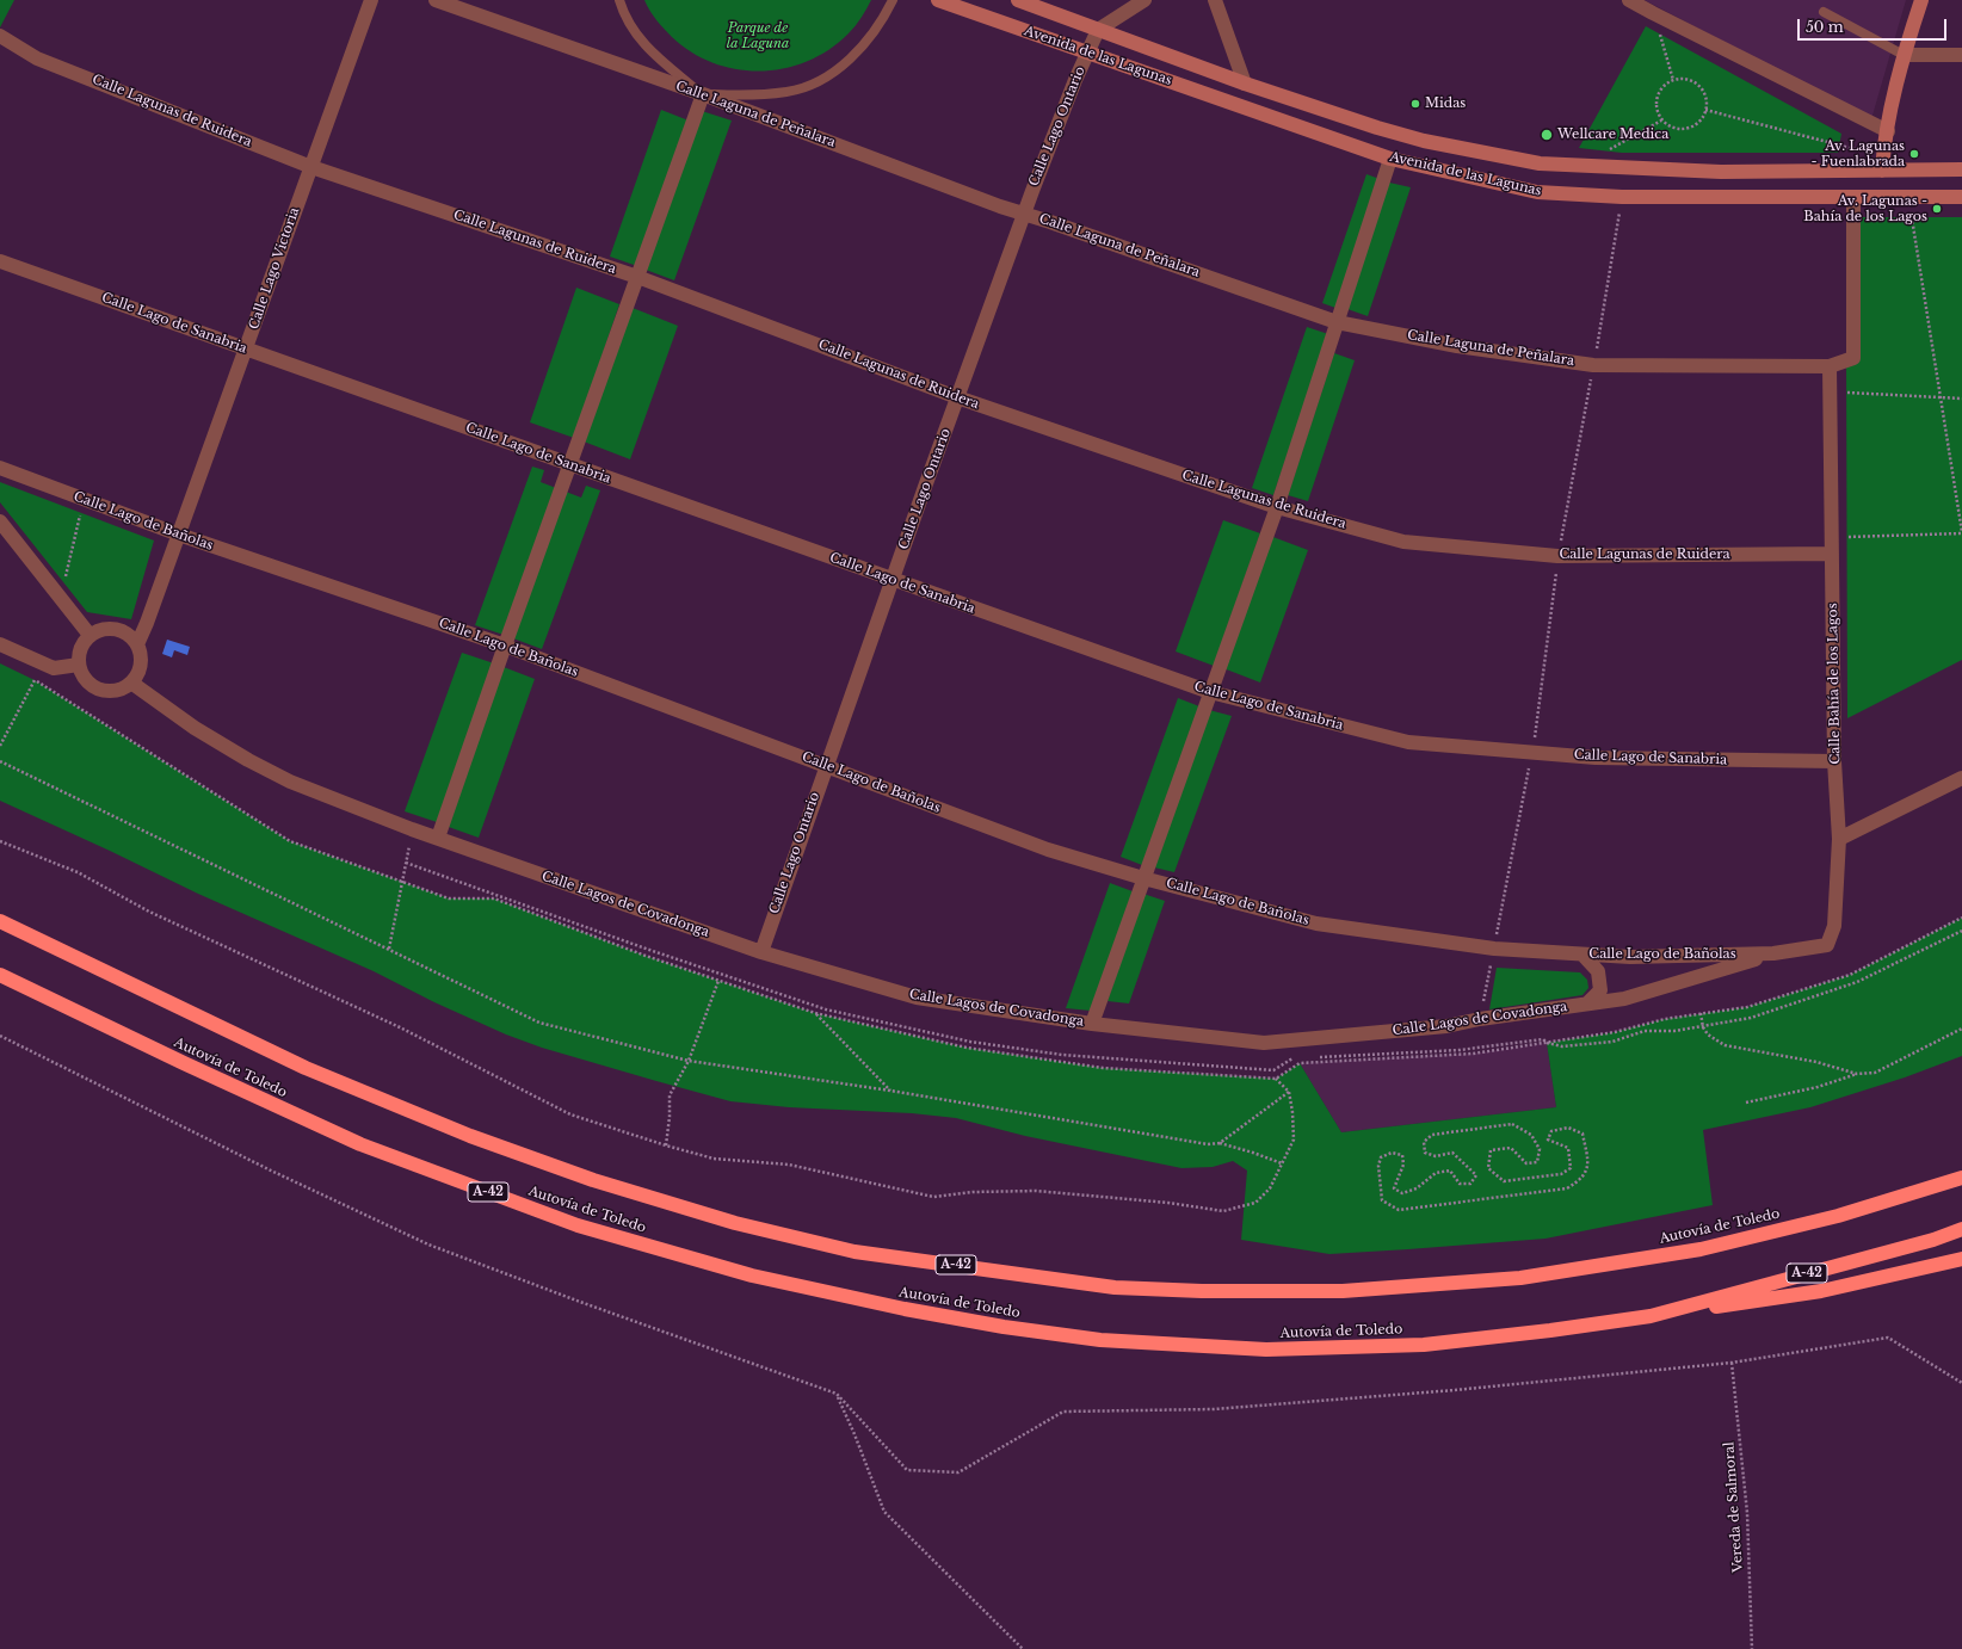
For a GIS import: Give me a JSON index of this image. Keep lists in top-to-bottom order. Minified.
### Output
{"streets":{"highway":["Autovía de Toledo","A-42"],"main road":["Avenida de las Lagunas"],"street":["Calle Lagunas de Ruidera","Calle Laguna de Peñalara","Calle Lago Ontario","Calle Lago Victoria","Calle Lago de Sanabria","Calle Lago de Bañolas","Calle Bahía de los Lagos","Calle Lagos de Covadonga"],"path":["Vereda de Salmoral"]},"crossings":[["Avenida de las Lagunas","Calle Laguna de Peñalara"],["Avenida de las Lagunas","Calle Lago Ontario"],["Calle Lagunas de Ruidera","Calle Lago Ontario"],["Calle Lagunas de Ruidera","Calle Lago Victoria"],["Calle Lagunas de Ruidera","Calle Bahía de los Lagos"],["Calle Laguna de Peñalara","Calle Lago Ontario"],["Calle Laguna de Peñalara","Calle Bahía de los Lagos"],["Calle Lago Ontario","Calle Lago de Sanabria"],["Calle Lago Ontario","Calle Lago de Bañolas"],["Calle Lago Ontario","Calle Lagos de Covadonga"],["Calle Lago Victoria","Calle Lago de Sanabria"],["Calle Lago Victoria","Calle Lago de Bañolas"],["Calle Lago Victoria","Calle Lagos de Covadonga"],["Calle Lago de Sanabria","Calle Bahía de los Lagos"],["Calle Lago de Bañolas","Calle Bahía de los Lagos"],["Calle Lago de Bañolas","Calle Lagos de Covadonga"],["Calle Bahía de los Lagos","Calle Lagos de Covadonga"]],"parks":["Parque de la Laguna"],"places":["Midas","Wellcare Medica","Av. Lagunas - Fuenlabrada","Av. Lagunas - Bahía de los Lagos"],"scale_bar":"50 m"}
